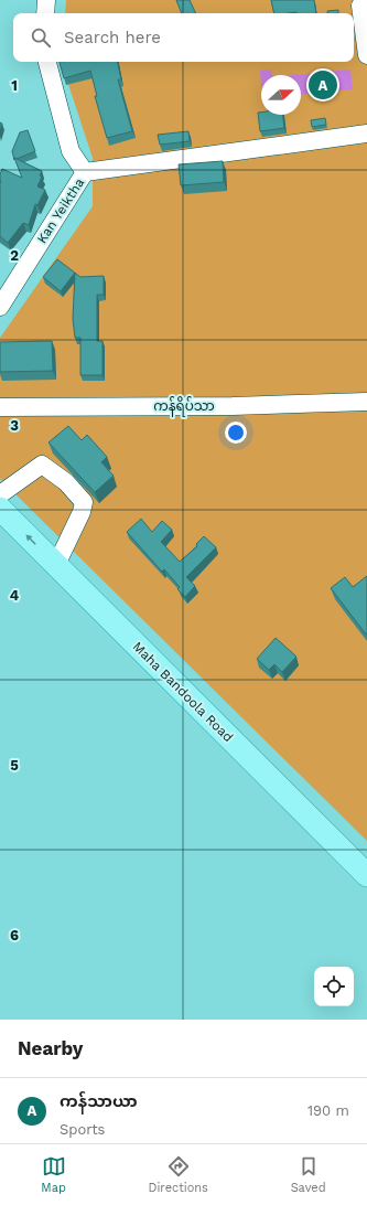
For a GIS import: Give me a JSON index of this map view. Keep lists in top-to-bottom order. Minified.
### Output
{"streets":{"main road":["Maha Bandoola Road"],"street":["Kan Yeiktha","ကန်ရိပ်သာ"]},"north":"right","page":{"search":"Search here","pins":"A","heading":"Nearby","list":[{"mark":"A","name":"ကန်သာယာ","note":"Sports","value":"190 m"}],"nav":["Map","Directions","Saved"]},"grid":{"rows":["1","2","3","4","5","6"]}}
